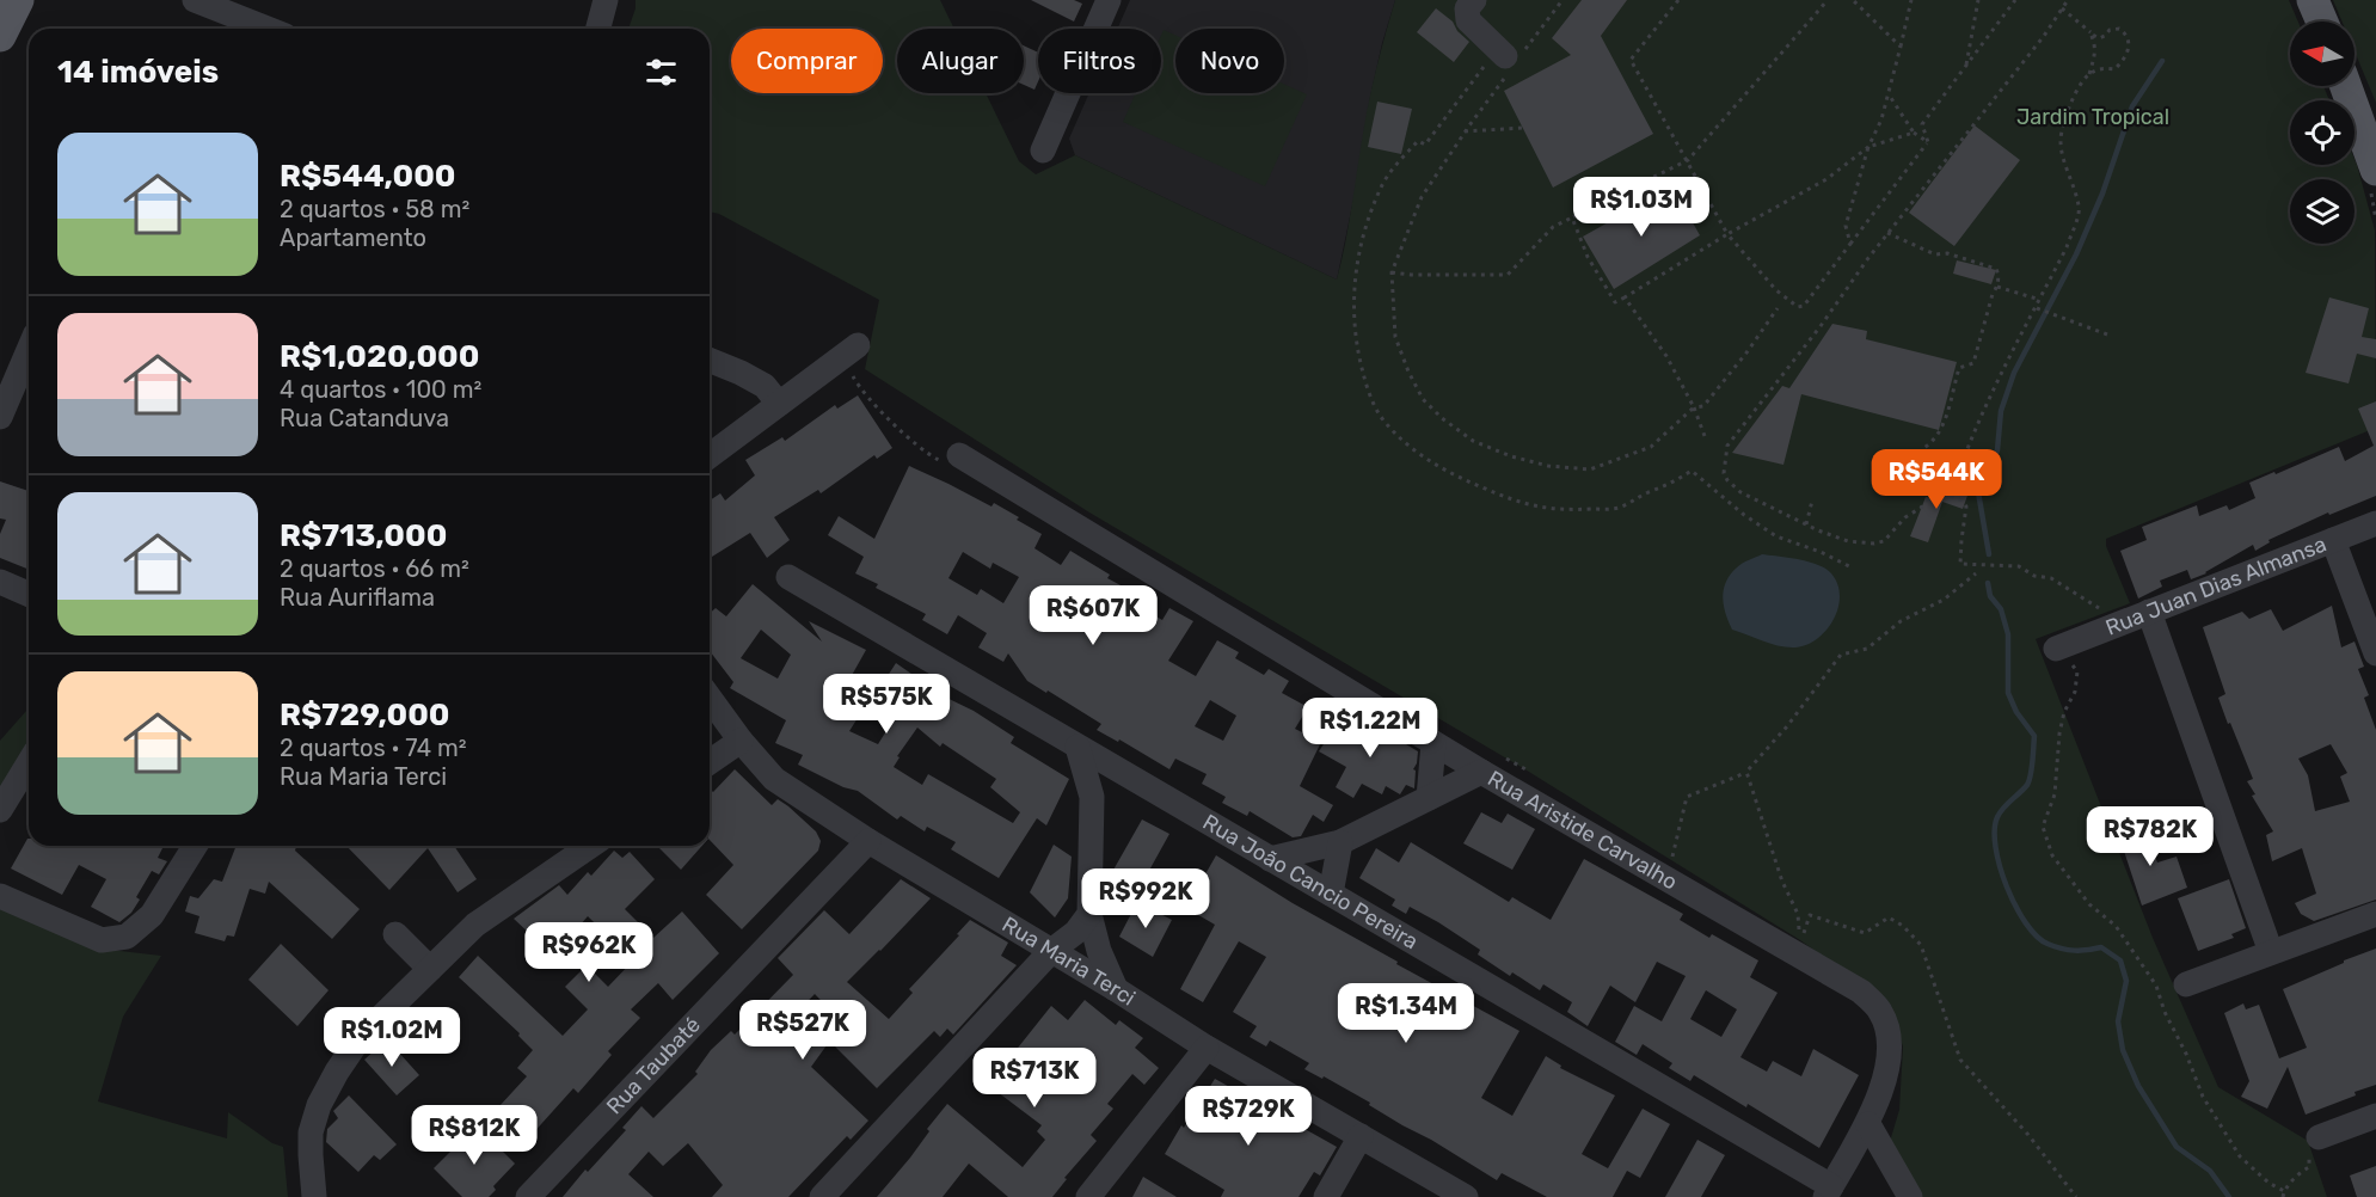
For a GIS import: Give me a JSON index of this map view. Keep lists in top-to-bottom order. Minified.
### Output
{"streets":{"street":["Rua Juan Dias Almansa","Rua Aristide Carvalho","Rua João Cancio Pereira","Rua Maria Terci","Rua Taubaté"]},"crossings":[["Rua Aristide Carvalho","Rua João Cancio Pereira"],["Rua Maria Terci","Rua Taubaté"]],"parks":["Jardim Tropical"],"north":"left","page":{"chip":["Comprar","Alugar","Filtros","Novo"],"heading":"14 imóveis","list":[{"name":"R$544,000","note":"2 quartos · 58 m² · Apartamento"},{"name":"R$1,020,000","note":"4 quartos · 100 m² · Rua Catanduva"},{"name":"R$713,000","note":"2 quartos · 66 m² · Rua Auriflama"},{"name":"R$729,000","note":"2 quartos · 74 m² · Rua Maria Terci"}],"price":["R$1.03M","R$544K","R$607K","R$575K","R$1.22M","R$782K","R$992K","R$962K","R$1.34M","R$527K","R$1.02M","R$713K","R$729K","R$812K"]}}
